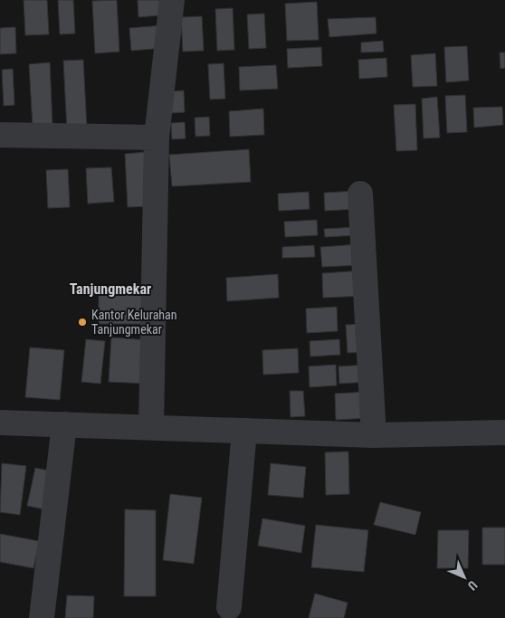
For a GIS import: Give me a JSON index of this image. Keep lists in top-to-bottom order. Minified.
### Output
{"districts":["Tanjungmekar"],"places":["Kantor Kelurahan Tanjungmekar"],"north":"bottom right"}
